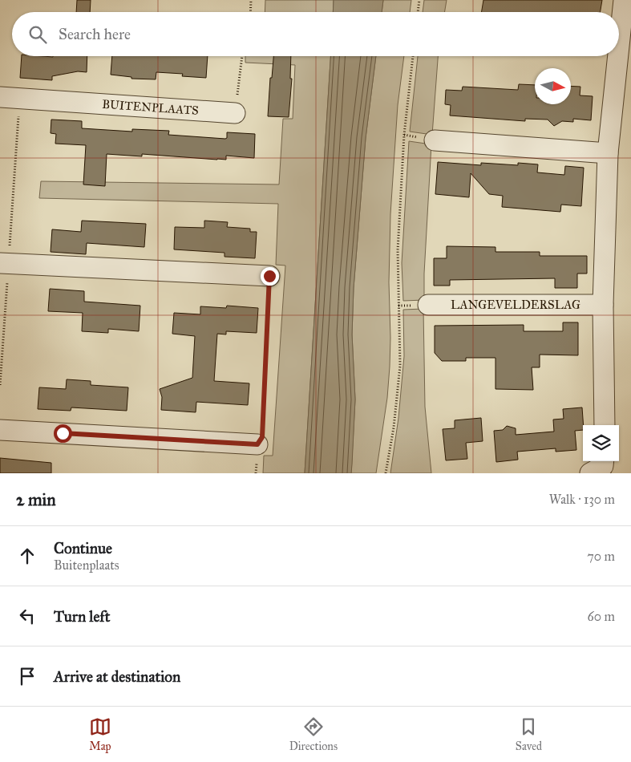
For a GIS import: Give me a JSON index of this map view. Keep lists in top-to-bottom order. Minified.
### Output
{"streets":{"street":["BUITENPLAATS","LANGEVELDERSLAG"]},"north":"right","page":{"search":"Search here","heading":["2 min","Walk · 130 m"],"list":[["Continue","Buitenplaats","70 m"],["Turn left","60 m"],"Arrive at destination"],"nav":["Map","Directions","Saved"]}}
